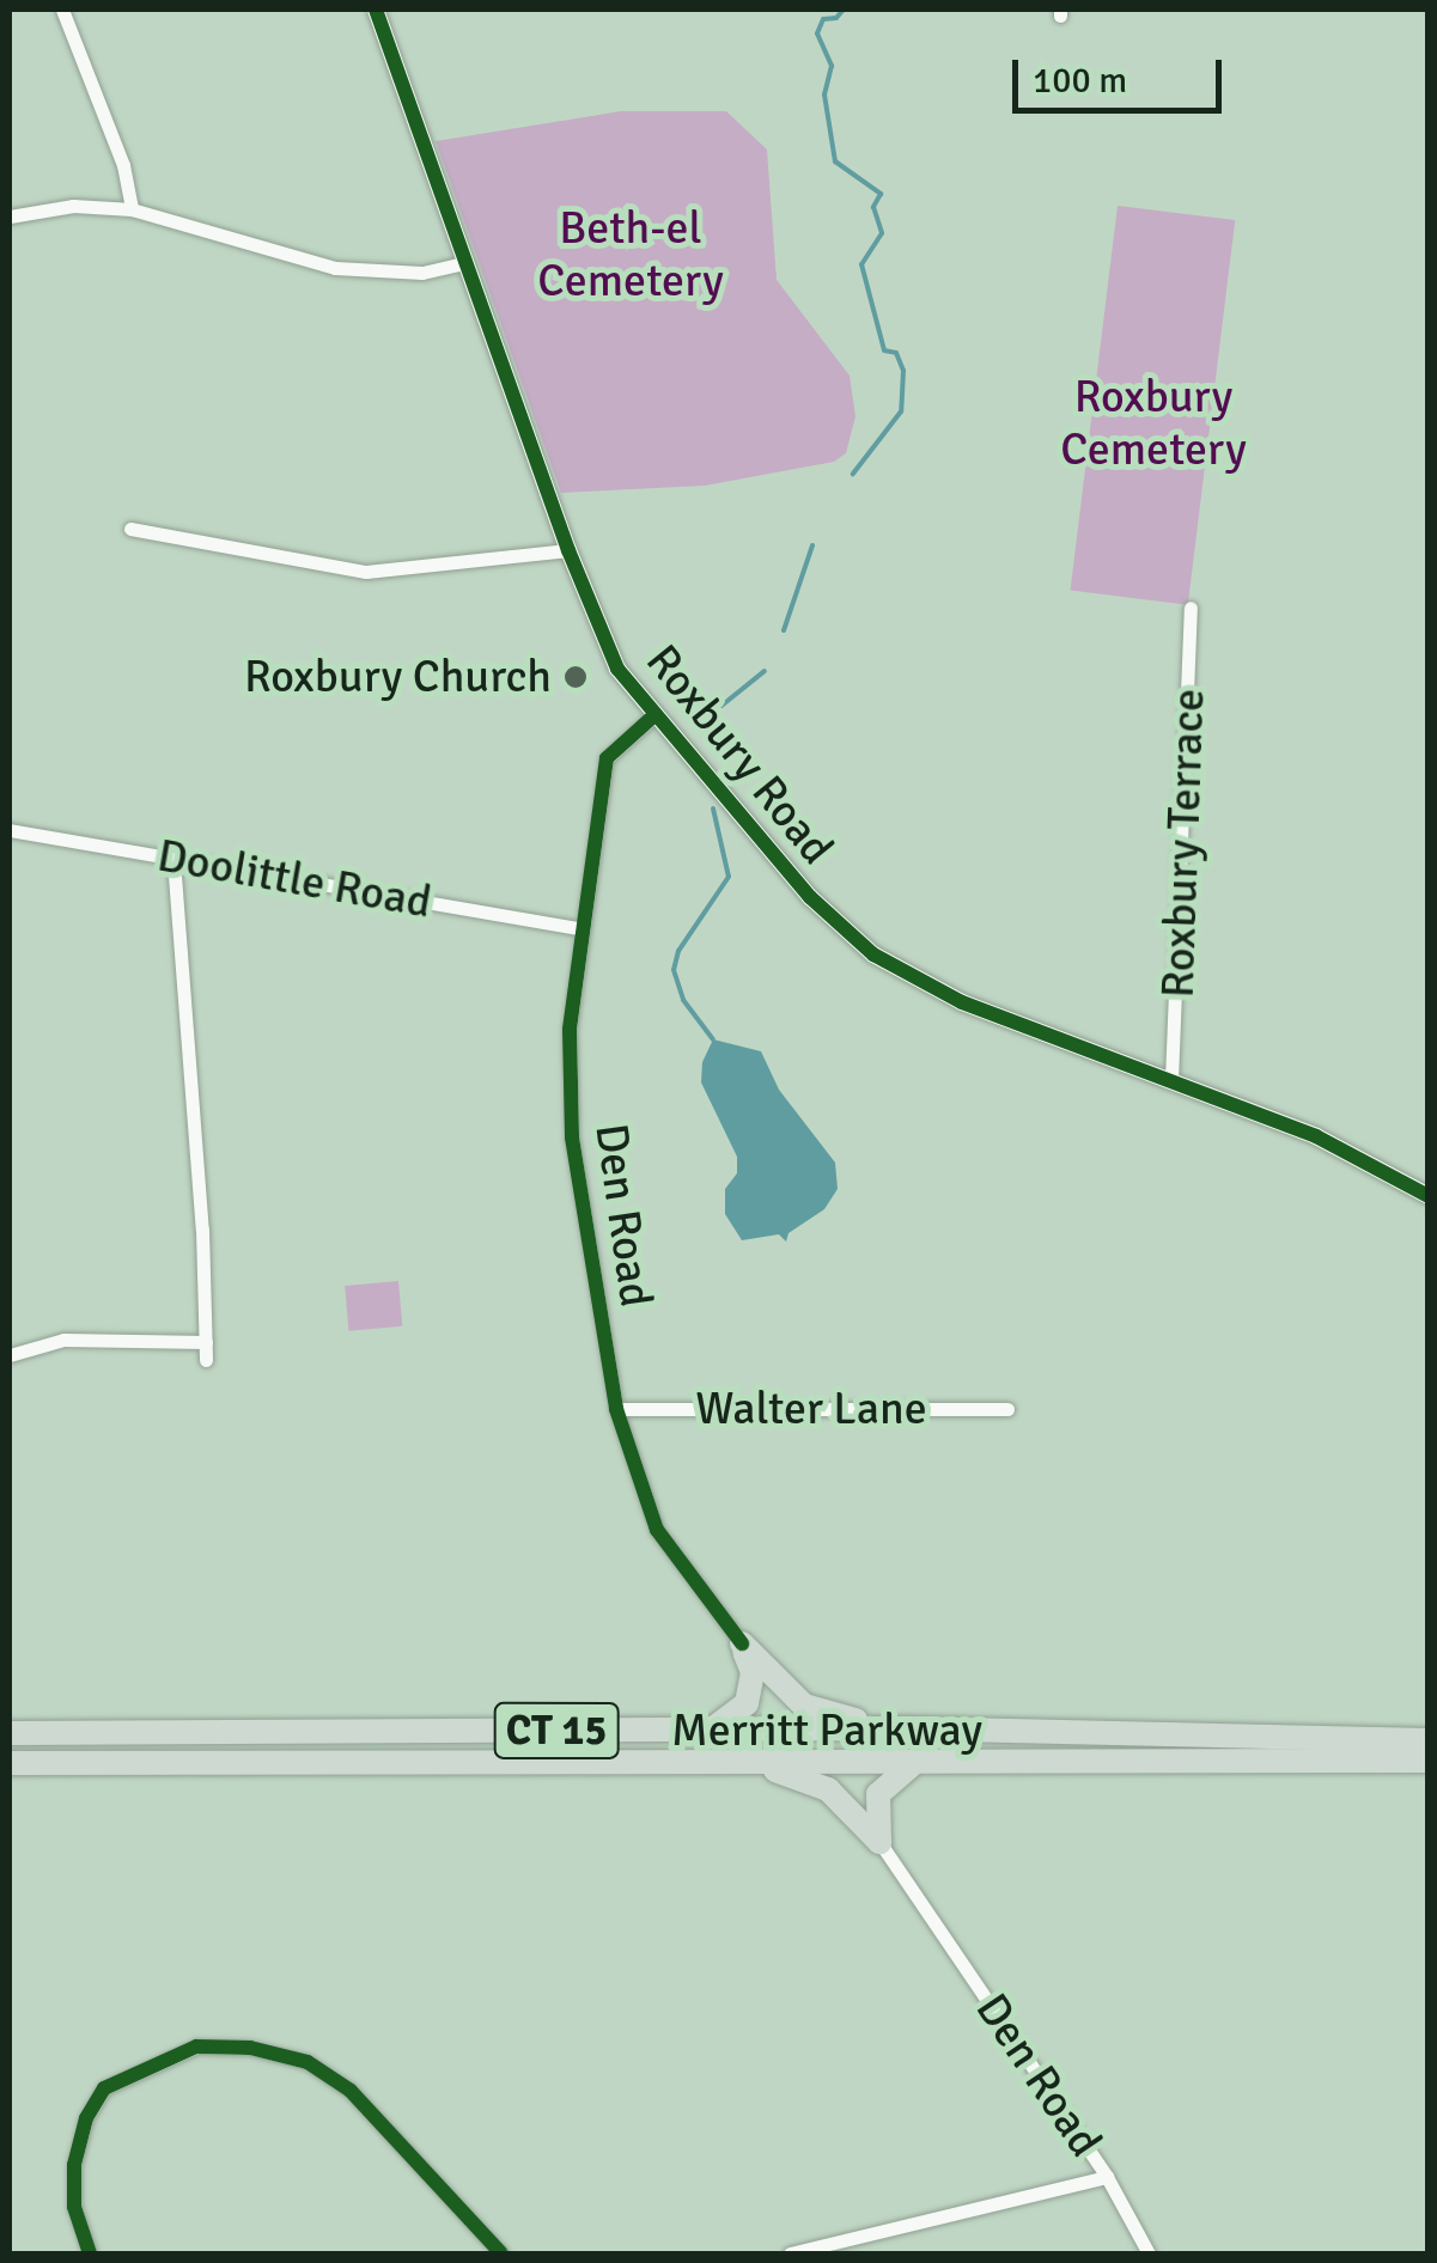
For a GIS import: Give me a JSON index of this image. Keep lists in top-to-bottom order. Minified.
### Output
{"streets":{"highway":["CT 15","Merritt Parkway"],"street":["Roxbury Road","Roxbury Terrace","Doolittle Road","Den Road","Walter Lane"]},"crossings":[["Roxbury Road","Roxbury Terrace"],["Roxbury Road","Den Road"],["Doolittle Road","Den Road"],["Den Road","Walter Lane"]],"parks":["Beth-el Cemetery","Roxbury Cemetery"],"places":["Roxbury Church"],"scale_bar":"100 m"}
